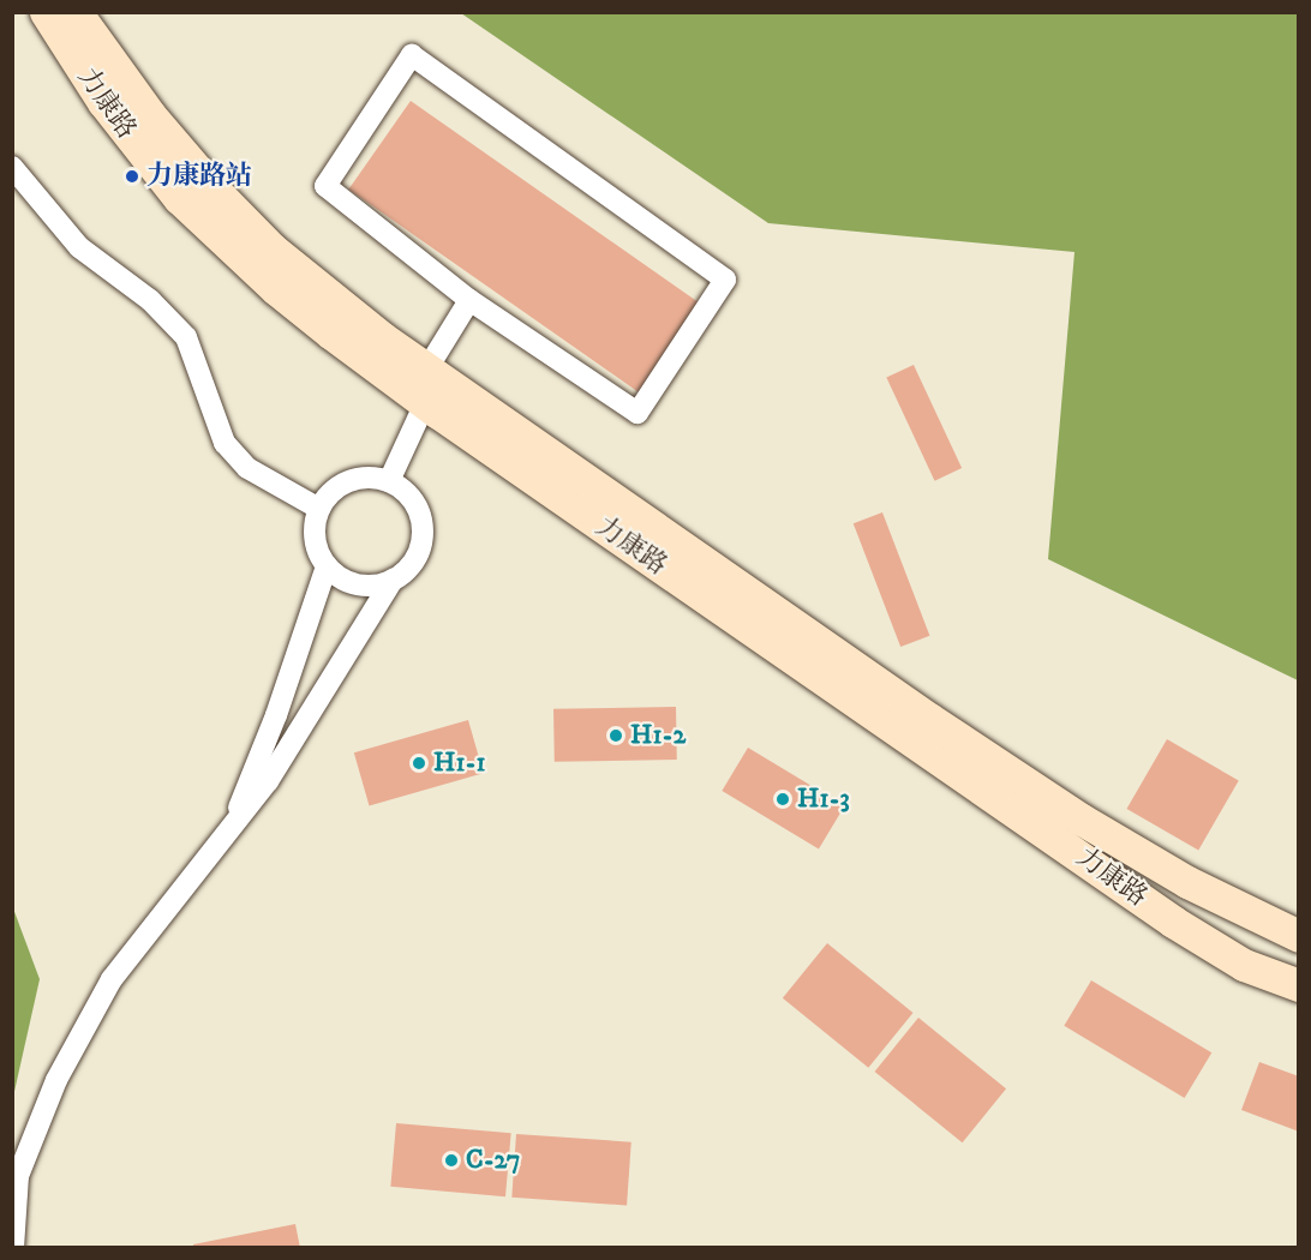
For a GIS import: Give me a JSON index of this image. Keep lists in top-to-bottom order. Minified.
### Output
{"streets":{"street":["力康路"]},"places":["力康路站","H1-2","H1-1","H1-3","C-27"]}
